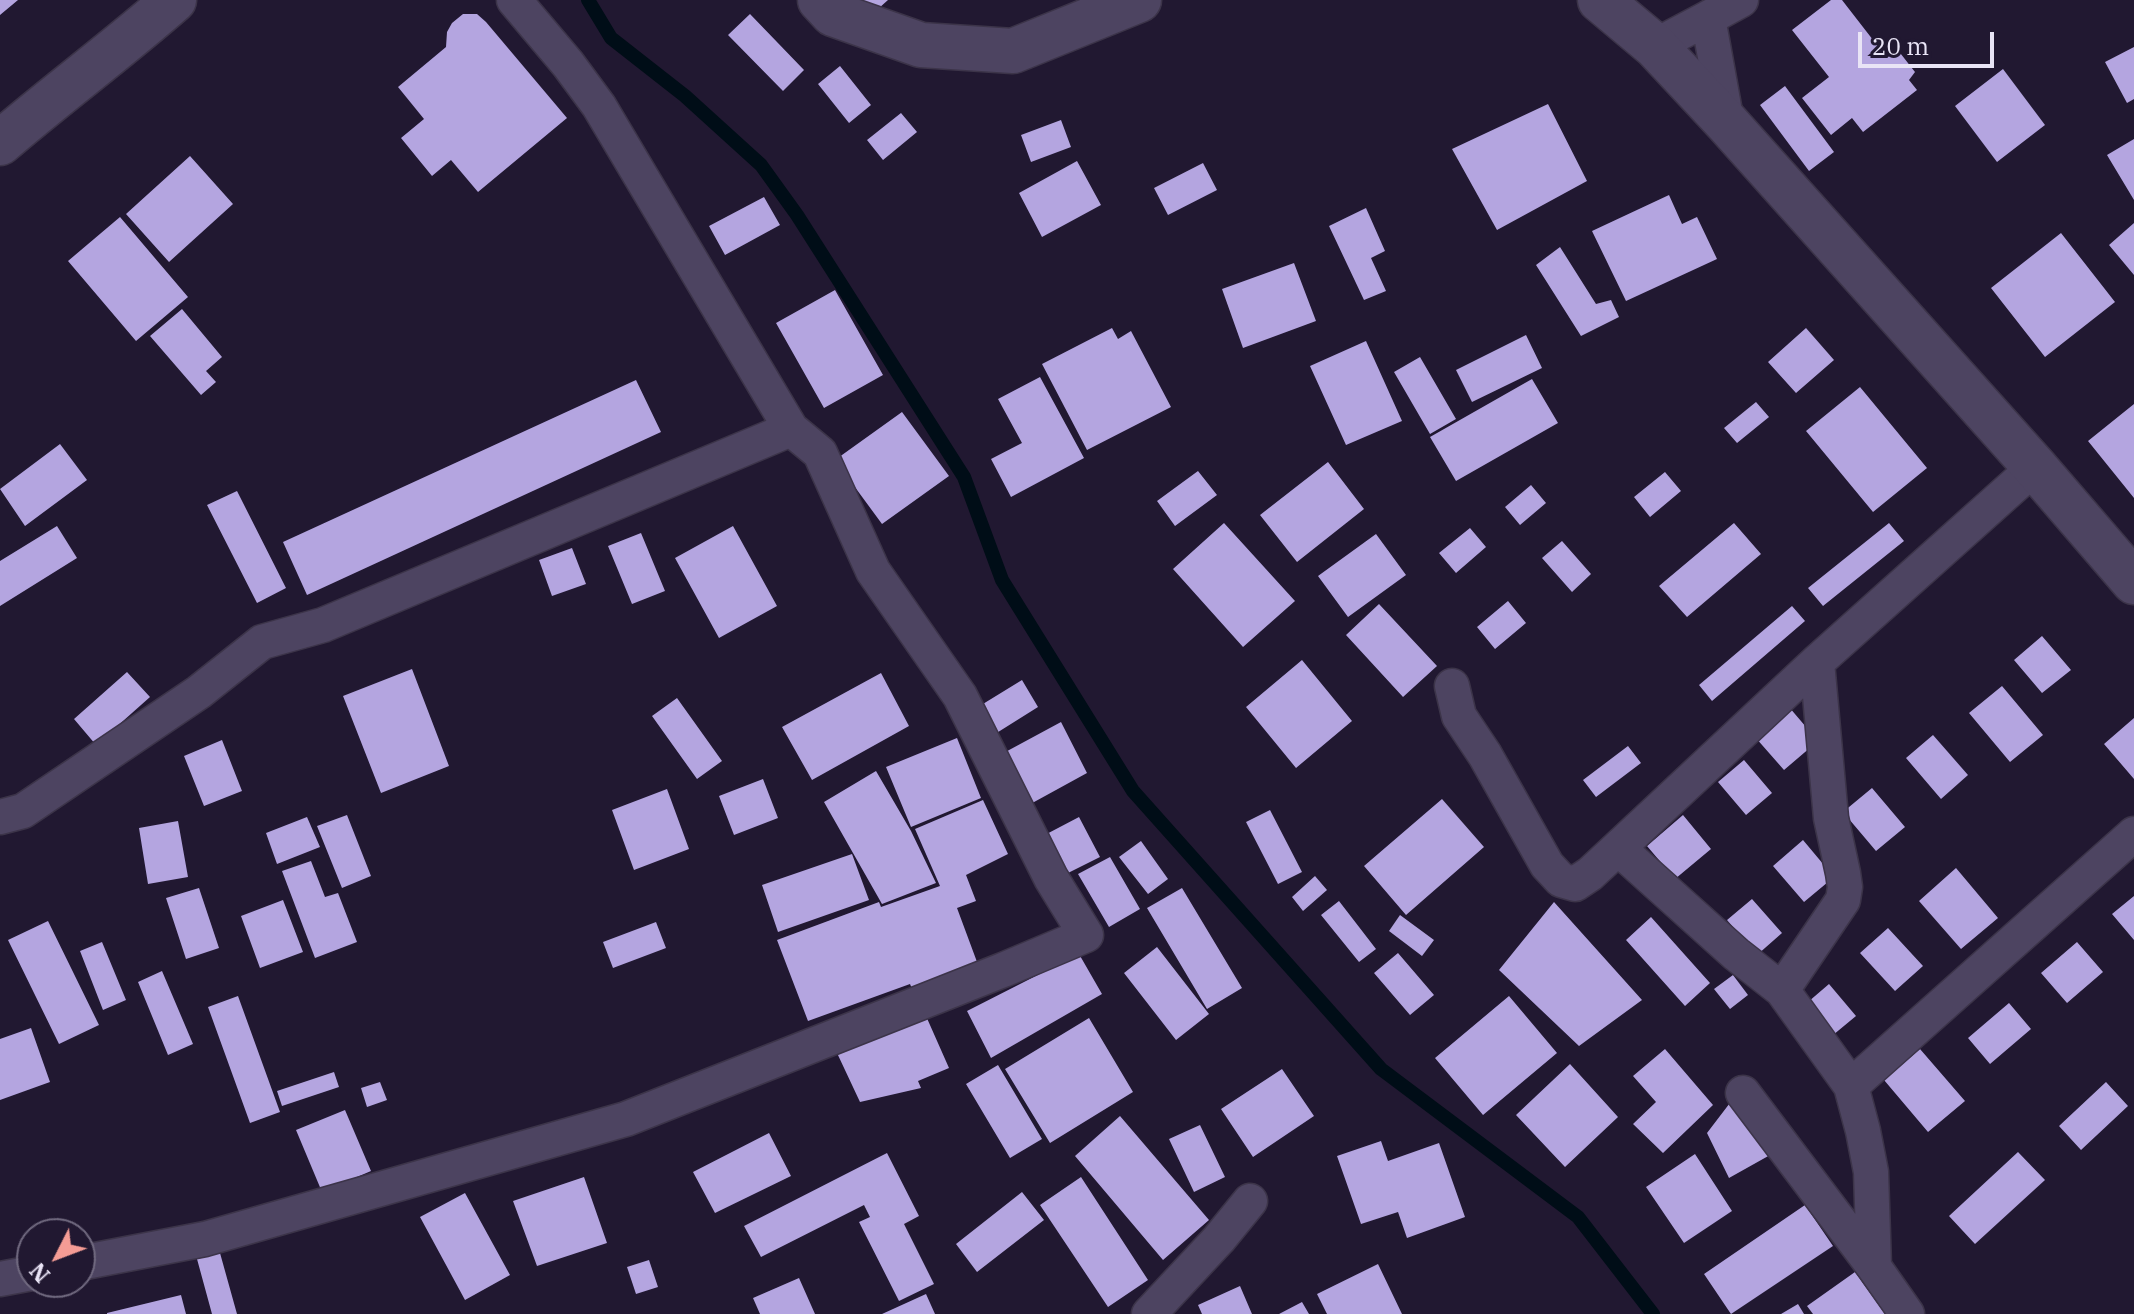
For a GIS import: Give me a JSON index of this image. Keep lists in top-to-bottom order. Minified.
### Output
{"scale_bar":"20 m","north":"bottom left"}
